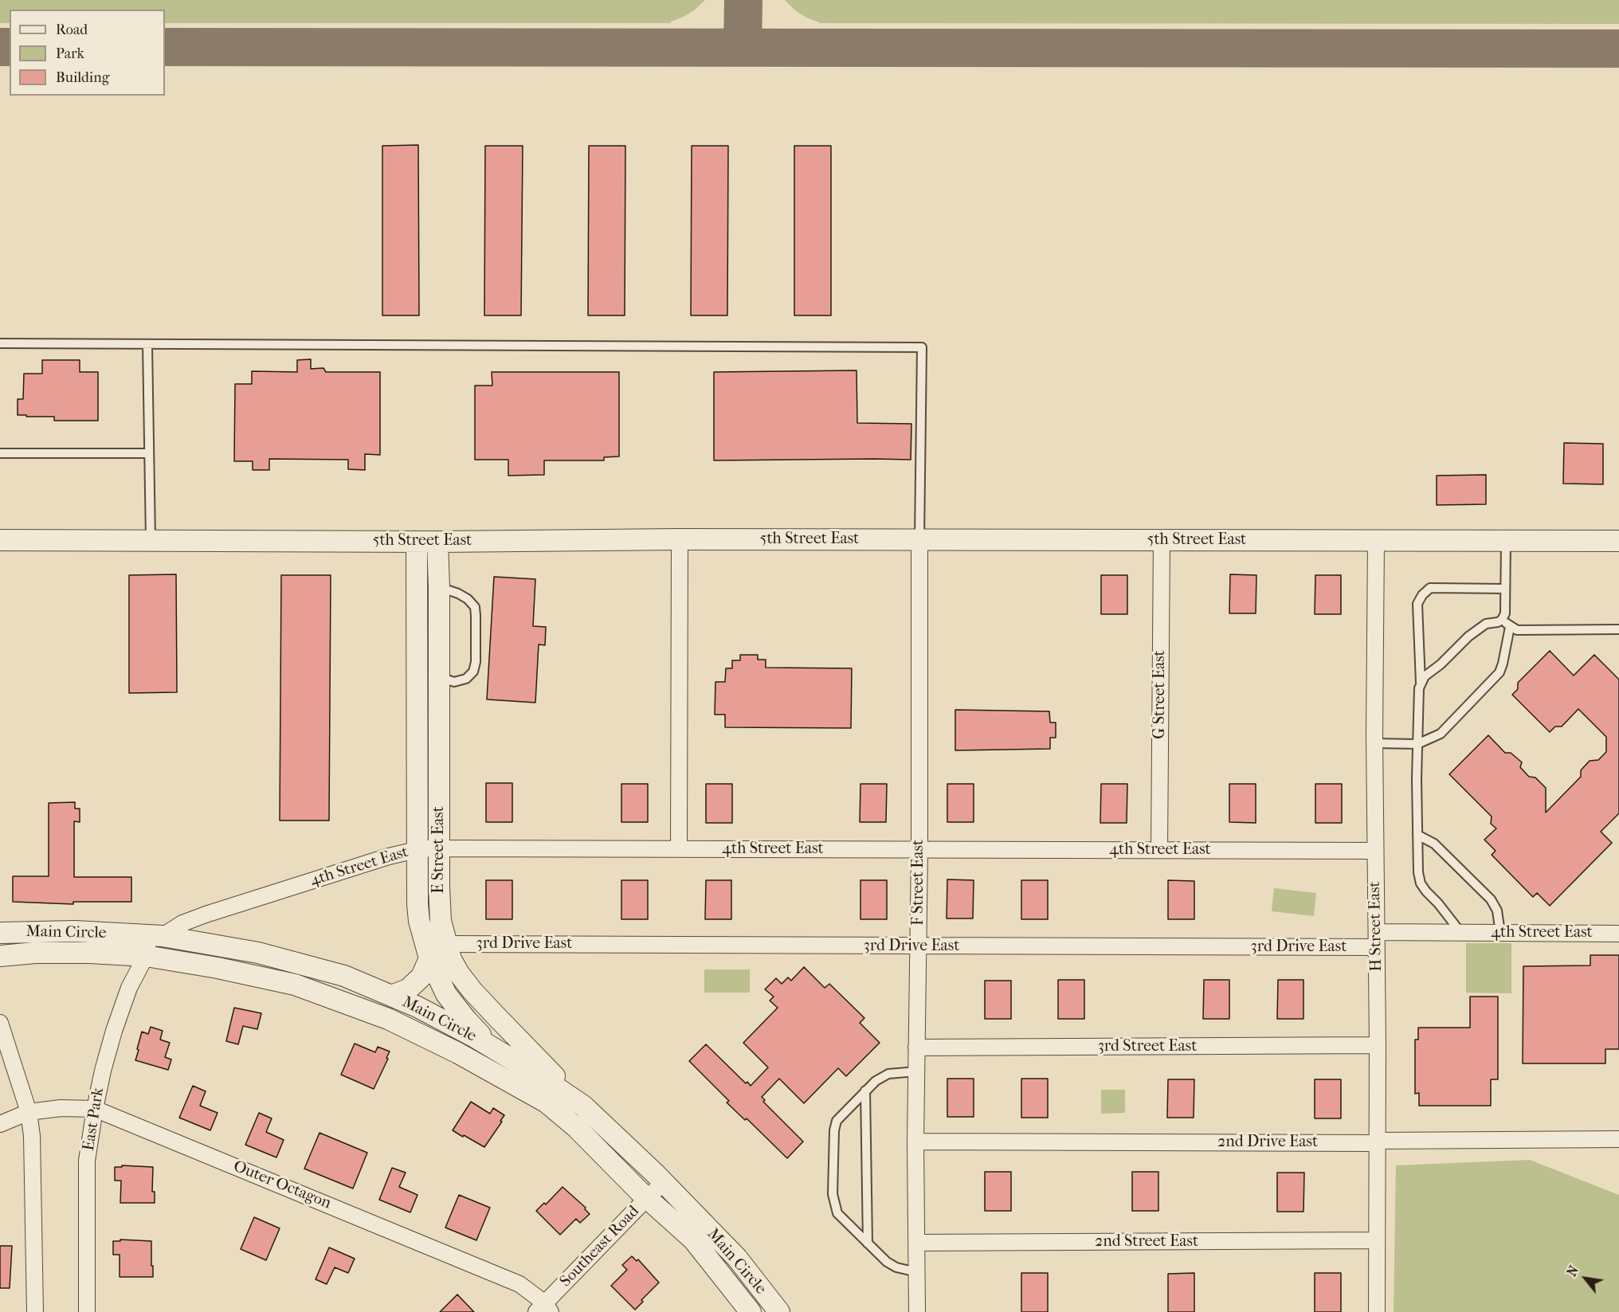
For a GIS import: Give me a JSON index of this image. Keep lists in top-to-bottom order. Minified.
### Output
{"streets":{"street":["5th Street East","G Street East","4th Street East","E Street East","F Street East","H Street East","Main Circle","3rd Drive East","3rd Street East","East Park","2nd Drive East","Outer Octagon","2nd Street East","Southeast Road"]},"crossings":[["5th Street East","G Street East"],["5th Street East","E Street East"],["5th Street East","F Street East"],["5th Street East","H Street East"],["G Street East","4th Street East"],["4th Street East","E Street East"],["4th Street East","F Street East"],["4th Street East","H Street East"],["4th Street East","Main Circle"],["4th Street East","3rd Drive East"],["E Street East","Main Circle"],["E Street East","3rd Drive East"],["F Street East","3rd Drive East"],["F Street East","3rd Street East"],["F Street East","2nd Drive East"],["F Street East","2nd Street East"],["H Street East","3rd Drive East"],["H Street East","3rd Street East"],["H Street East","2nd Drive East"],["H Street East","2nd Street East"],["Main Circle","East Park"],["Main Circle","Southeast Road"],["East Park","Outer Octagon"],["Outer Octagon","Southeast Road"]],"legend":["Road","Park","Building"],"north":"top left"}
